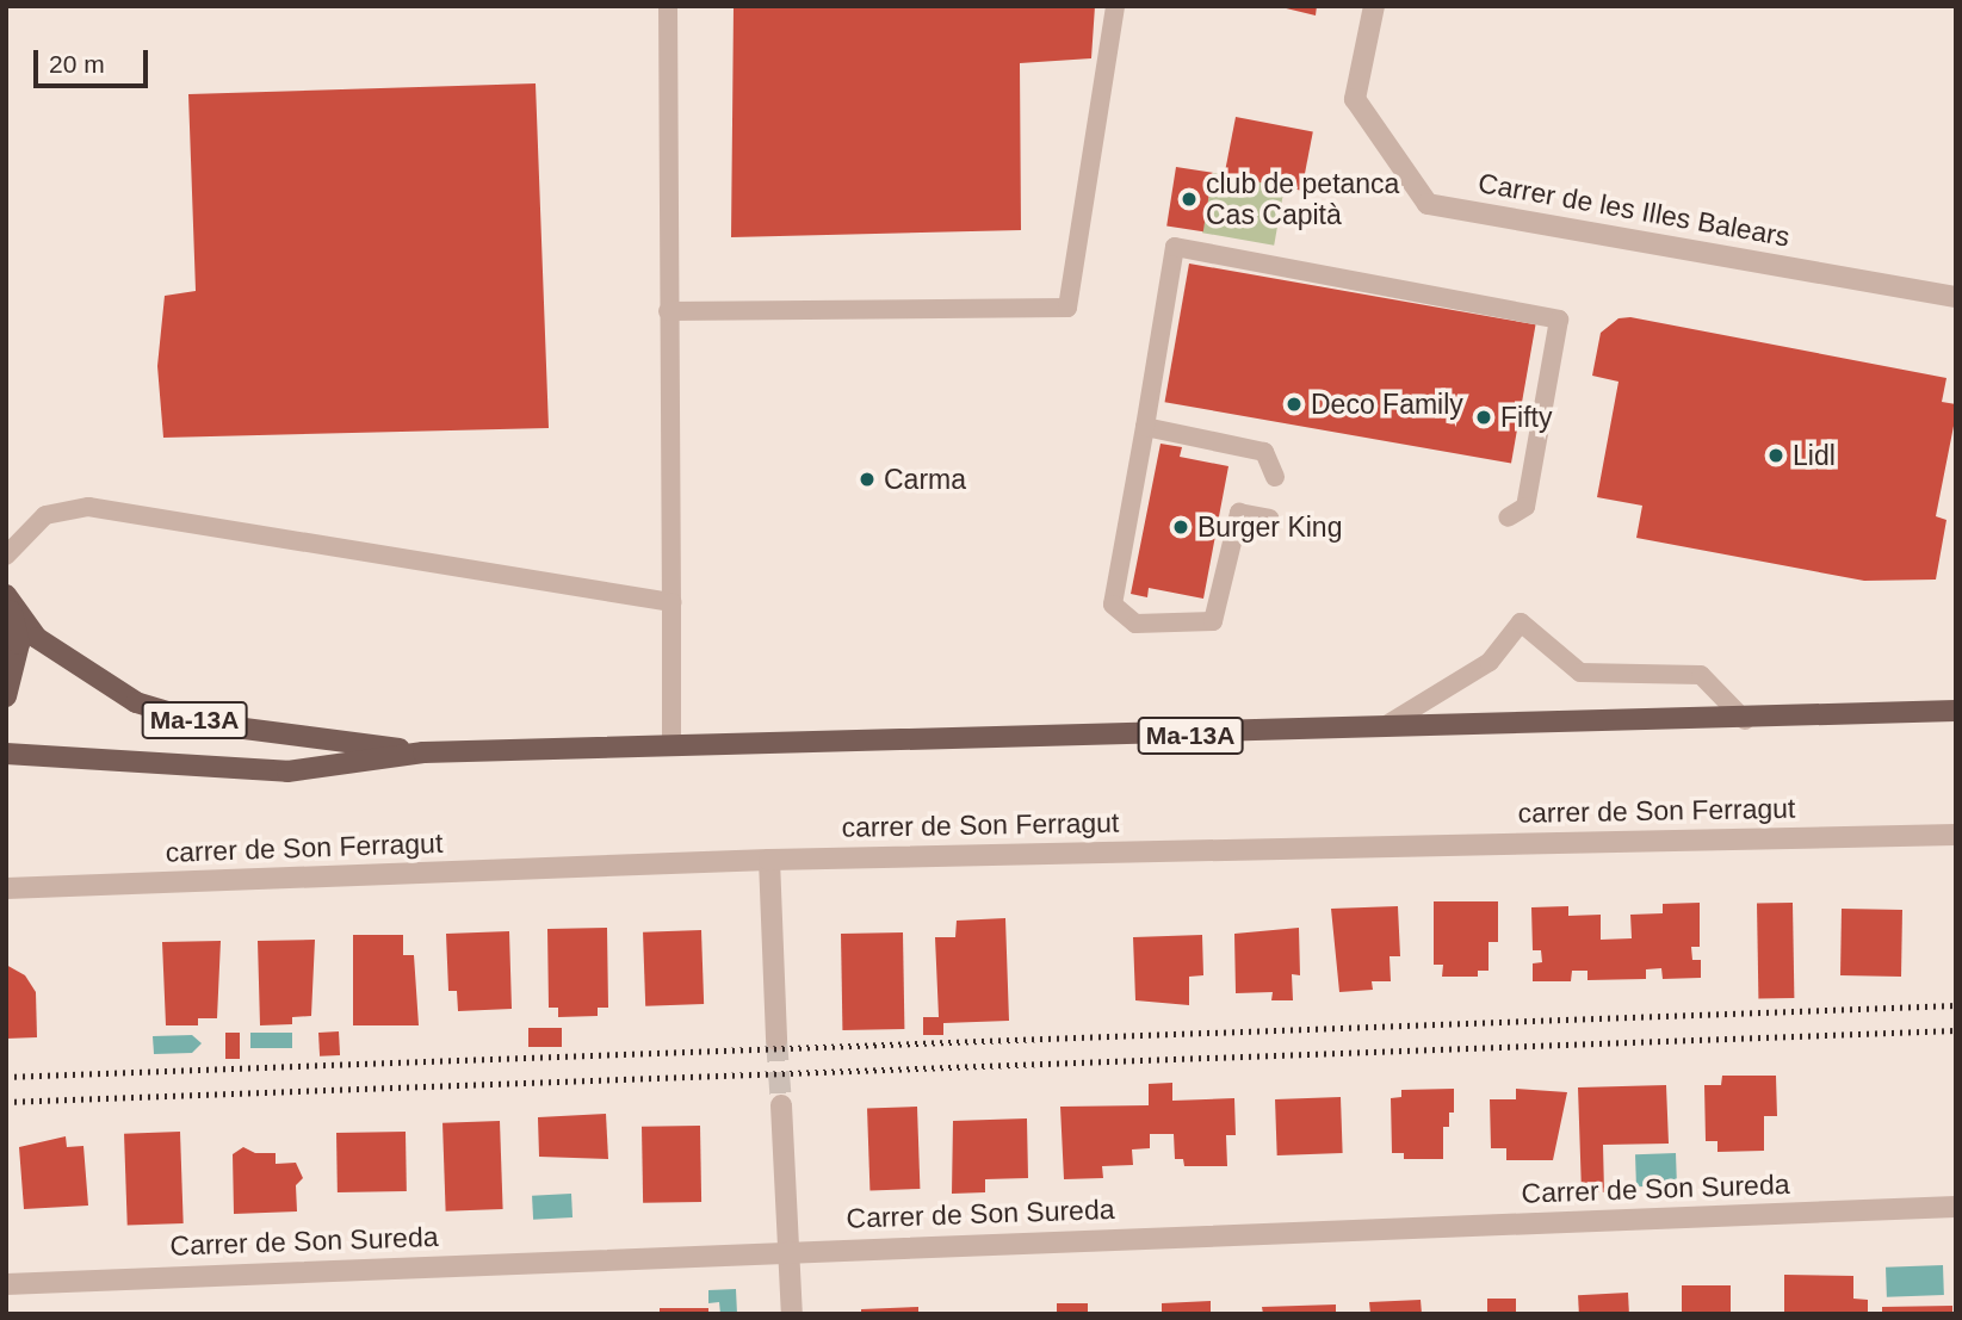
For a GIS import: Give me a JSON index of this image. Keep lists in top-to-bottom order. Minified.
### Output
{"streets":{"main road":["Ma-13A"],"street":["Carrer de les Illes Balears","carrer de Son Ferragut","Carrer de Son Sureda"]},"places":["club de petanca Cas Capità","Deco Family","Fifty","Lidl","Carma","Burger King"],"scale_bar":"20 m"}
